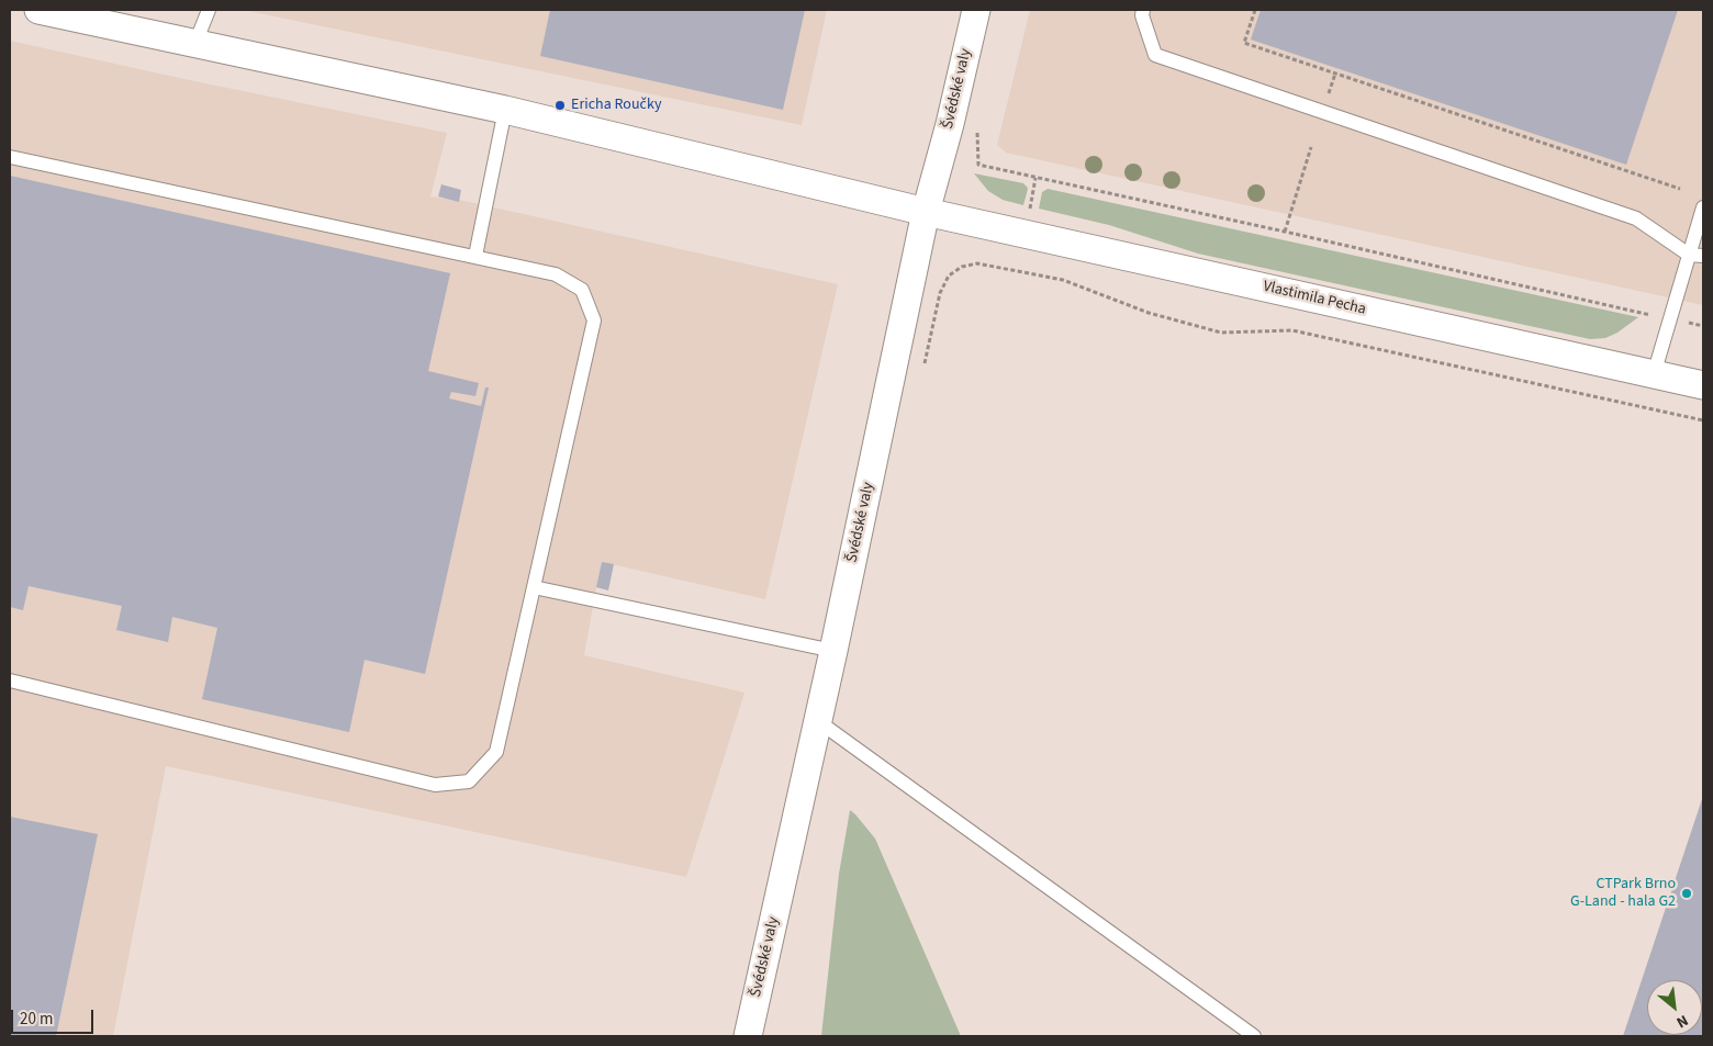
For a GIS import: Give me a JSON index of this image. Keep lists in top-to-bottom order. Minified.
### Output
{"streets":{"street":["Švédské valy","Vlastimila Pecha"]},"crossings":[["Švédské valy","Vlastimila Pecha"]],"places":["Ericha Roučky","CTPark Brno G-Land - hala G2"],"scale_bar":"20 m","north":"bottom right"}
